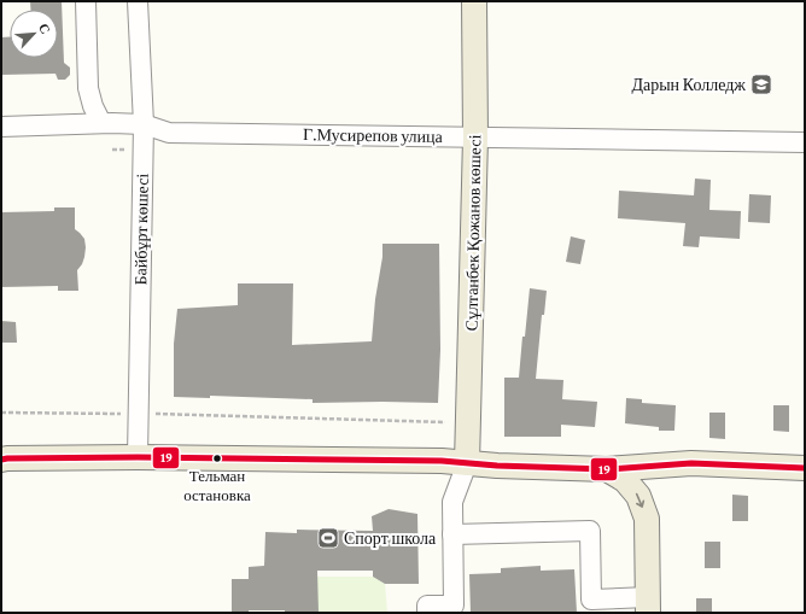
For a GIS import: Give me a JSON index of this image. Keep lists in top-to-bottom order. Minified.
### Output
{"streets":{"main road":["Сұлтанбек Қожанов көшесі"],"street":["Г.Мусирепов улица","Байбұрт көшесі"]},"crossings":[["Г.Мусирепов улица","Байбұрт көшесі"],["Г.Мусирепов улица","Сұлтанбек Қожанов көшесі"]],"places":{"school or university":["Дарын Колледж"],"other":["Тельман остановка"],"sports":["Спорт школа"]},"lines":["transit line 19"],"north":"top right"}
